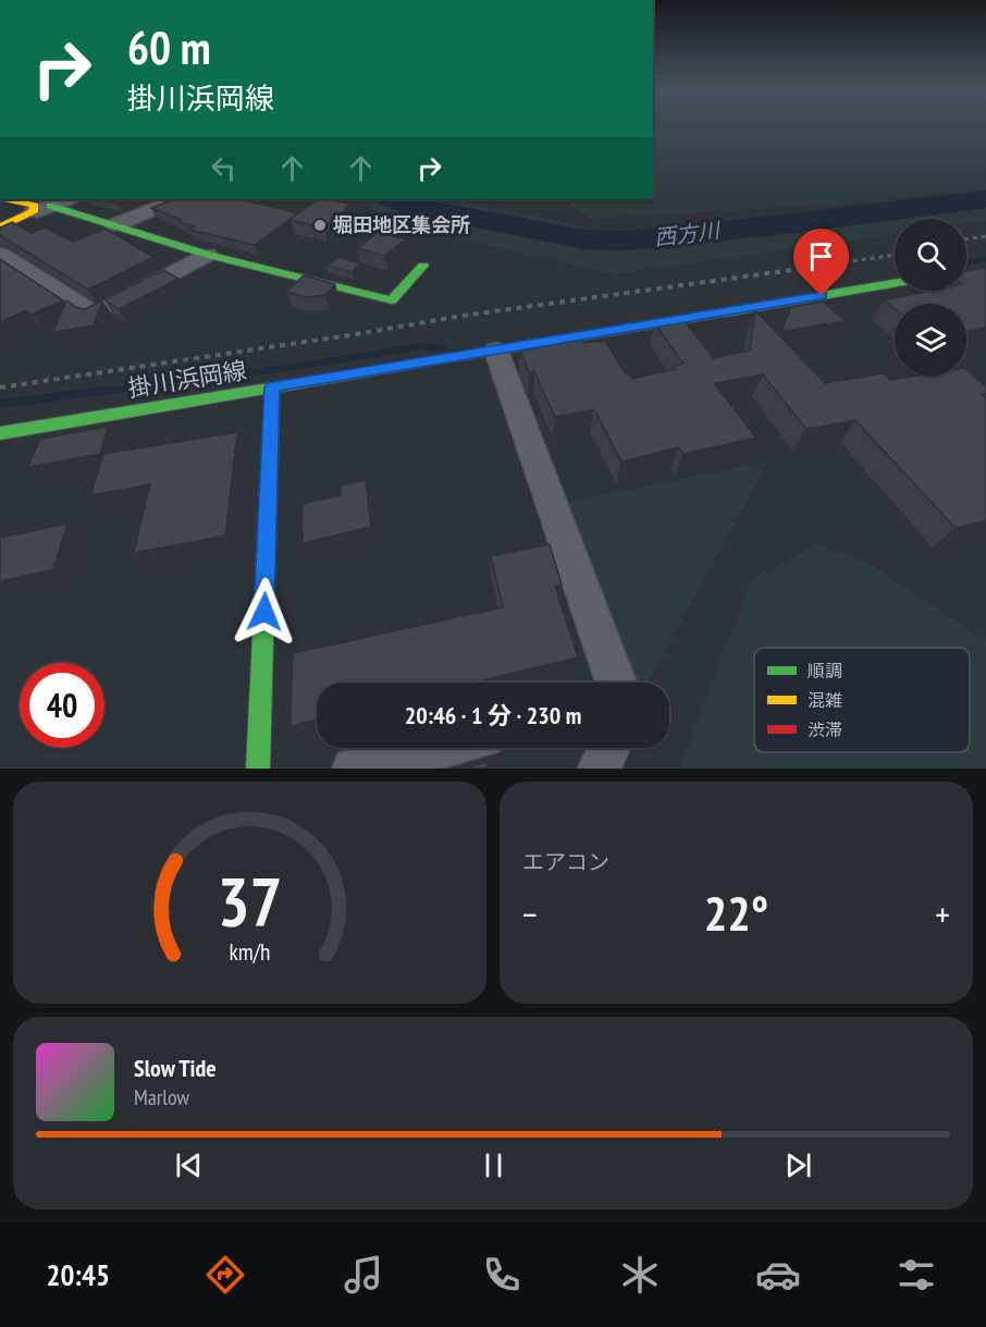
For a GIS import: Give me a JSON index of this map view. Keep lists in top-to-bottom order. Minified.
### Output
{"streets":{"street":["掛川浜岡線"]},"water":["西方川"],"places":["堀田地区集会所"],"legend":["順調","混雑","渋滞"],"page":{"turn":["60 m","掛川浜岡線"],"limit":"40","trip":"20:46 · 1 分 · 230 m","tile":"エアコン","heat":["−","22°","+"],"song":["Slow Tide","Marlow"],"tabs":"20:45","gauge":["37","km/h"]}}
